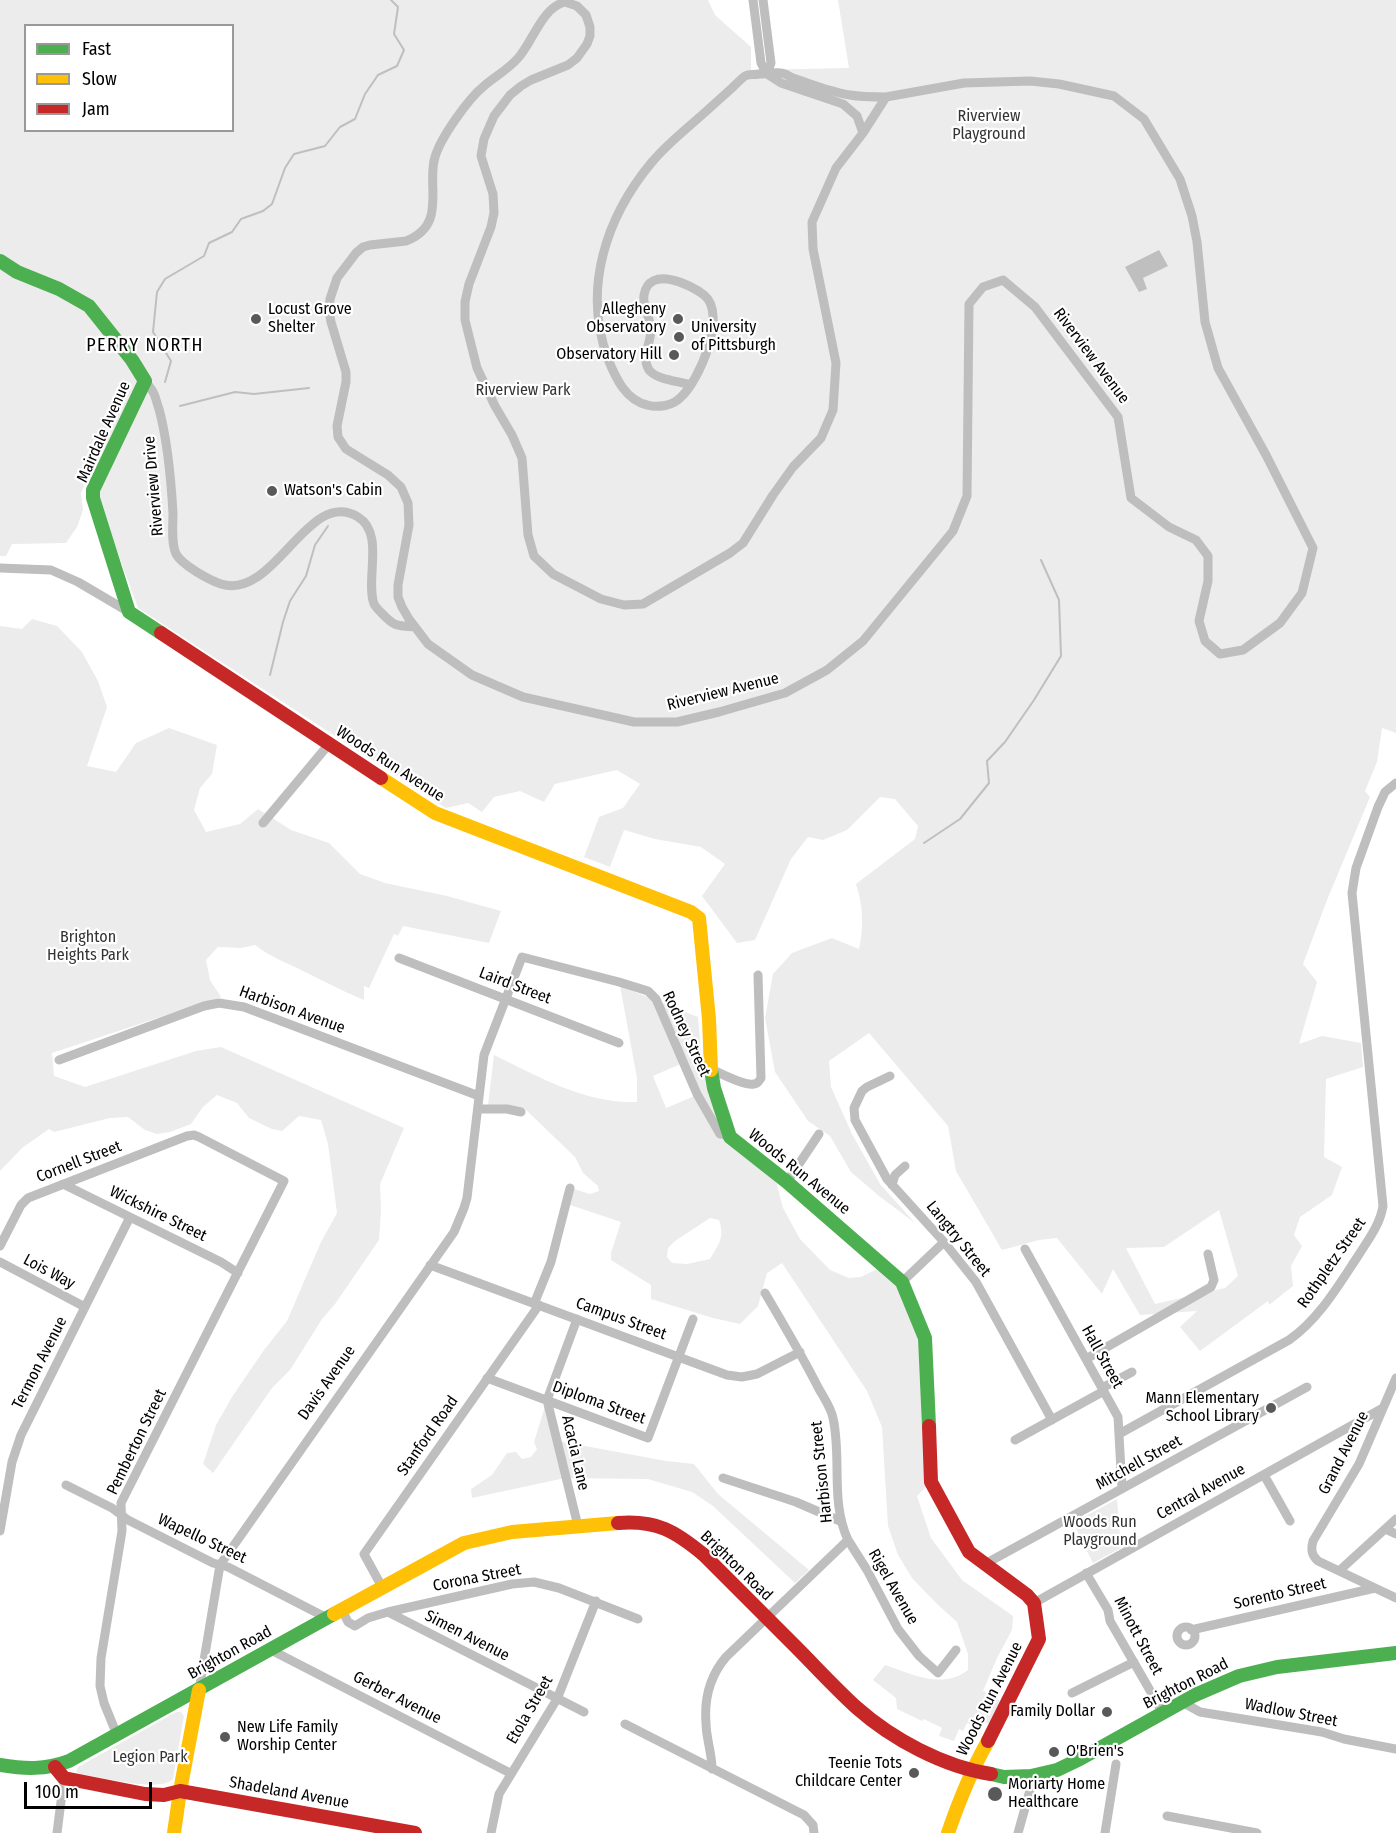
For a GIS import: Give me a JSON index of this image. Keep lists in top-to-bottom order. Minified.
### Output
{"streets":{"street":["Riverview Avenue","Mairdale Avenue","Riverview Drive","Woods Run Avenue","Laird Street","Harbison Avenue","Rodney Street","Cornell Street","Wickshire Street","Langtry Street","Rothpletz Street","Lois Way","Campus Street","Hall Street","Termon Avenue","Davis Avenue","Diploma Street","Stanford Road","Pemberton Street","Acacia Lane","Grand Avenue","Mitchell Street","Harbison Street","Central Avenue","Wapello Street","Brighton Road","Corona Street","Rigel Avenue","Sorento Street","Simen Avenue","Minott Street","Gerber Avenue","Etola Street","Wadlow Street","Shadeland Avenue"]},"crossings":[["Riverview Avenue","Riverview Drive"],["Mairdale Avenue","Riverview Drive"],["Mairdale Avenue","Woods Run Avenue"],["Woods Run Avenue","Rodney Street"],["Woods Run Avenue","Mitchell Street"],["Woods Run Avenue","Central Avenue"],["Woods Run Avenue","Brighton Road"],["Laird Street","Davis Avenue"],["Harbison Avenue","Davis Avenue"],["Rodney Street","Davis Avenue"],["Cornell Street","Wickshire Street"],["Cornell Street","Pemberton Street"],["Wickshire Street","Termon Avenue"],["Wickshire Street","Pemberton Street"],["Rothpletz Street","Hall Street"],["Lois Way","Termon Avenue"],["Campus Street","Davis Avenue"],["Campus Street","Diploma Street"],["Campus Street","Stanford Road"],["Campus Street","Acacia Lane"],["Campus Street","Harbison Street"],["Hall Street","Mitchell Street"],["Davis Avenue","Wapello Street"],["Davis Avenue","Brighton Road"],["Davis Avenue","Shadeland Avenue"],["Diploma Street","Stanford Road"],["Diploma Street","Acacia Lane"],["Stanford Road","Brighton Road"],["Pemberton Street","Wapello Street"],["Pemberton Street","Brighton Road"],["Acacia Lane","Brighton Road"],["Grand Avenue","Central Avenue"],["Harbison Street","Brighton Road"],["Harbison Street","Rigel Avenue"],["Central Avenue","Minott Street"],["Wapello Street","Brighton Road"],["Brighton Road","Minott Street"],["Brighton Road","Gerber Avenue"],["Brighton Road","Wadlow Street"],["Brighton Road","Shadeland Avenue"],["Corona Street","Simen Avenue"],["Corona Street","Etola Street"],["Simen Avenue","Etola Street"],["Gerber Avenue","Etola Street"]],"districts":["PERRY NORTH"],"parks":["Riverview Playground","Riverview Park","Brighton Heights Park","Woods Run Playground","Legion Park"],"places":["Locust Grove Shelter","Allegheny Observatory","University of Pittsburgh","Observatory Hill","Watson's Cabin","Mann Elementary School Library","Family Dollar","New Life Family Worship Center","O'Brien's","Teenie Tots Childcare Center","Moriarty Home Healthcare"],"legend":["Fast","Slow","Jam"],"scale_bar":"100 m"}
